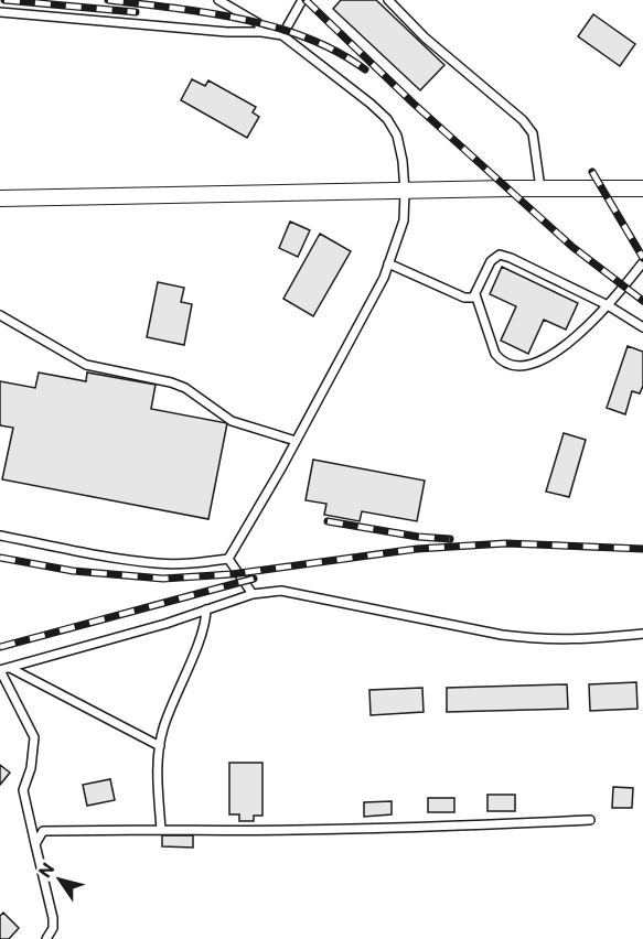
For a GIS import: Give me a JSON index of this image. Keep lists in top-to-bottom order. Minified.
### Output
{"north":"top left"}
